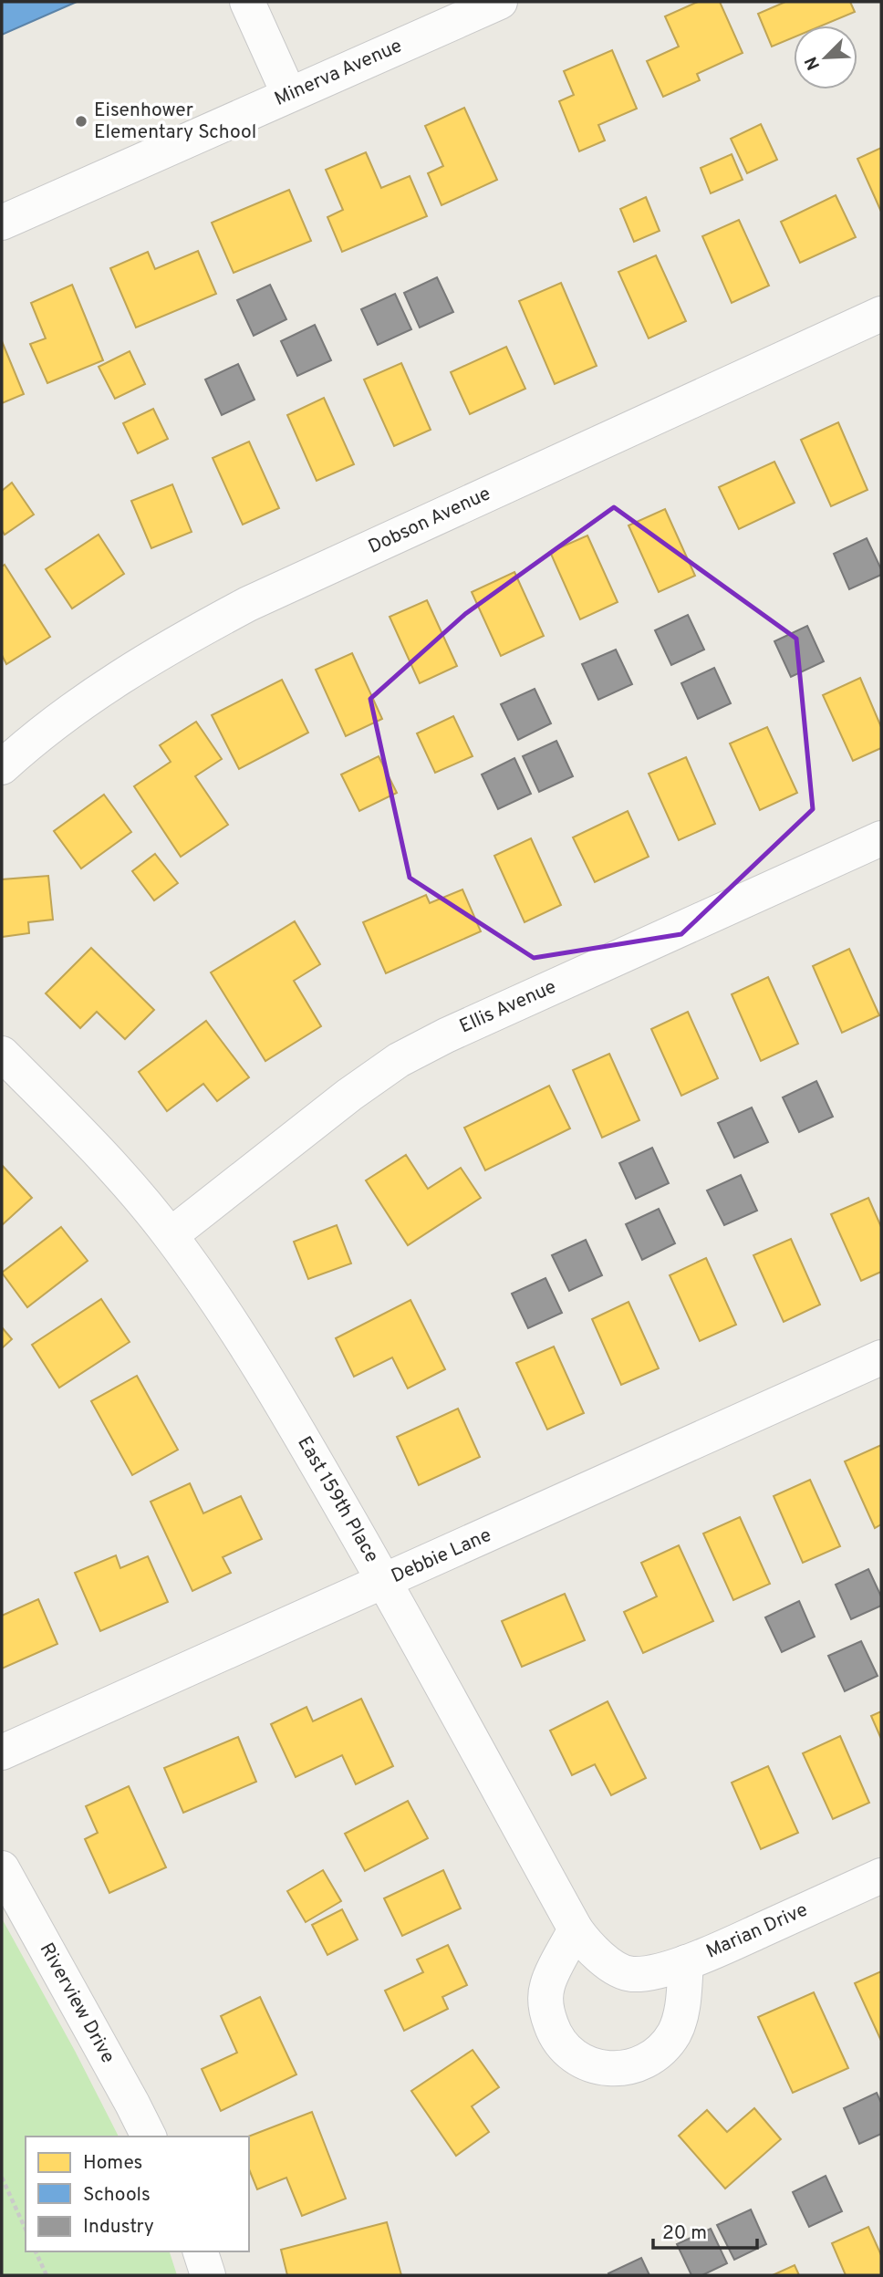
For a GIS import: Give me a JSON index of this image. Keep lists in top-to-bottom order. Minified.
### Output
{"streets":{"street":["Minerva Avenue","Dobson Avenue","Ellis Avenue","East 159th Place","Debbie Lane","Marian Drive","Riverview Drive"]},"crossings":[["Ellis Avenue","East 159th Place"],["East 159th Place","Debbie Lane"],["East 159th Place","Marian Drive"]],"places":["Eisenhower Elementary School"],"legend":["Homes","Schools","Industry"],"scale_bar":"20 m","north":"bottom left"}
